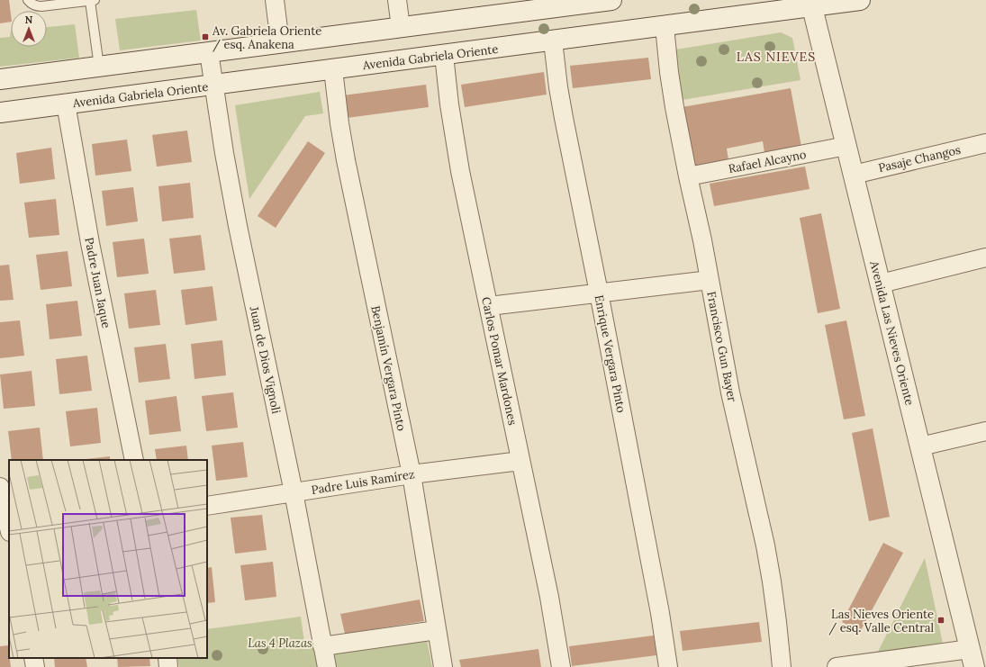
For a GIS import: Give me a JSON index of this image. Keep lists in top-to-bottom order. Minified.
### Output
{"streets":{"main road":["Avenida Gabriela Oriente","Avenida Las Nieves Oriente"],"street":["Pasaje Changos","Rafael Alcayno","Padre Juan Jaque","Francisco Gun Bayer","Enrique Vergara Pinto","Juan de Dios Vignoli","Carlos Pomar Mardones","Benjamín Vergara Pinto","Padre Luis Ramírez"]},"crossings":[["Avenida Gabriela Oriente","Padre Juan Jaque"],["Avenida Gabriela Oriente","Avenida Las Nieves Oriente"],["Avenida Gabriela Oriente","Francisco Gun Bayer"],["Avenida Gabriela Oriente","Enrique Vergara Pinto"],["Avenida Gabriela Oriente","Juan de Dios Vignoli"],["Avenida Gabriela Oriente","Carlos Pomar Mardones"],["Avenida Gabriela Oriente","Benjamín Vergara Pinto"],["Pasaje Changos","Avenida Las Nieves Oriente"],["Rafael Alcayno","Avenida Las Nieves Oriente"],["Rafael Alcayno","Francisco Gun Bayer"],["Juan de Dios Vignoli","Padre Luis Ramírez"],["Carlos Pomar Mardones","Padre Luis Ramírez"],["Benjamín Vergara Pinto","Padre Luis Ramírez"]],"districts":["LAS NIEVES"],"parks":["Las 4 Plazas"],"places":{"transit":["Av. Gabriela Oriente / esq. Anakena","Las Nieves Oriente / esq. Valle Central"]},"north":"top"}
